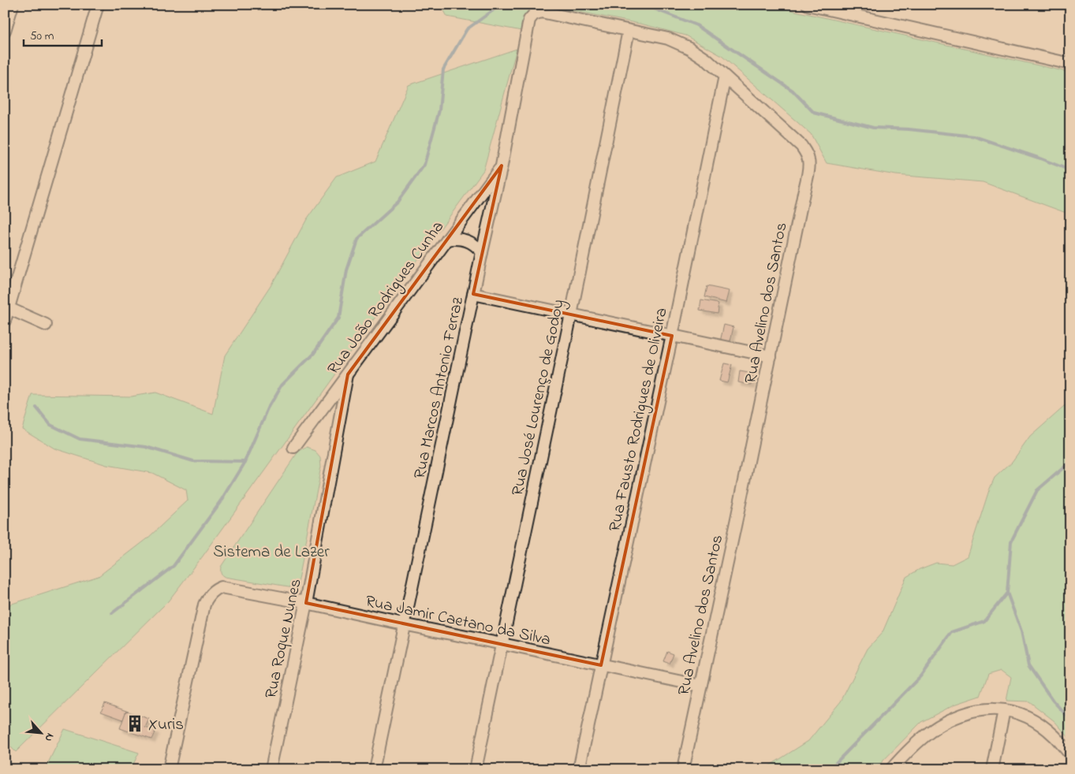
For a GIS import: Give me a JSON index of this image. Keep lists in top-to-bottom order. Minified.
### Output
{"streets":{"street":["Rua João Rodrigues Cunha","Rua Avelino dos Santos","Rua Marcos Antonio Ferraz","Rua José Lourenço de Godoy","Rua Fausto Rodrigues de Oliveira","Rua Jamir Caetano da Silva","Rua Roque Nunes"]},"crossings":[["Rua João Rodrigues Cunha","Rua Marcos Antonio Ferraz"],["Rua João Rodrigues Cunha","Rua Roque Nunes"],["Rua Avelino dos Santos","Rua Marcos Antonio Ferraz"],["Rua Avelino dos Santos","Rua José Lourenço de Godoy"],["Rua Avelino dos Santos","Rua Fausto Rodrigues de Oliveira"],["Rua Avelino dos Santos","Rua Jamir Caetano da Silva"],["Rua Marcos Antonio Ferraz","Rua Jamir Caetano da Silva"],["Rua José Lourenço de Godoy","Rua Jamir Caetano da Silva"],["Rua Fausto Rodrigues de Oliveira","Rua Jamir Caetano da Silva"],["Rua Jamir Caetano da Silva","Rua Roque Nunes"]],"parks":["Sistema de Lazer"],"places":{"building":["Xuris"]},"scale_bar":"50 m","north":"bottom right"}
